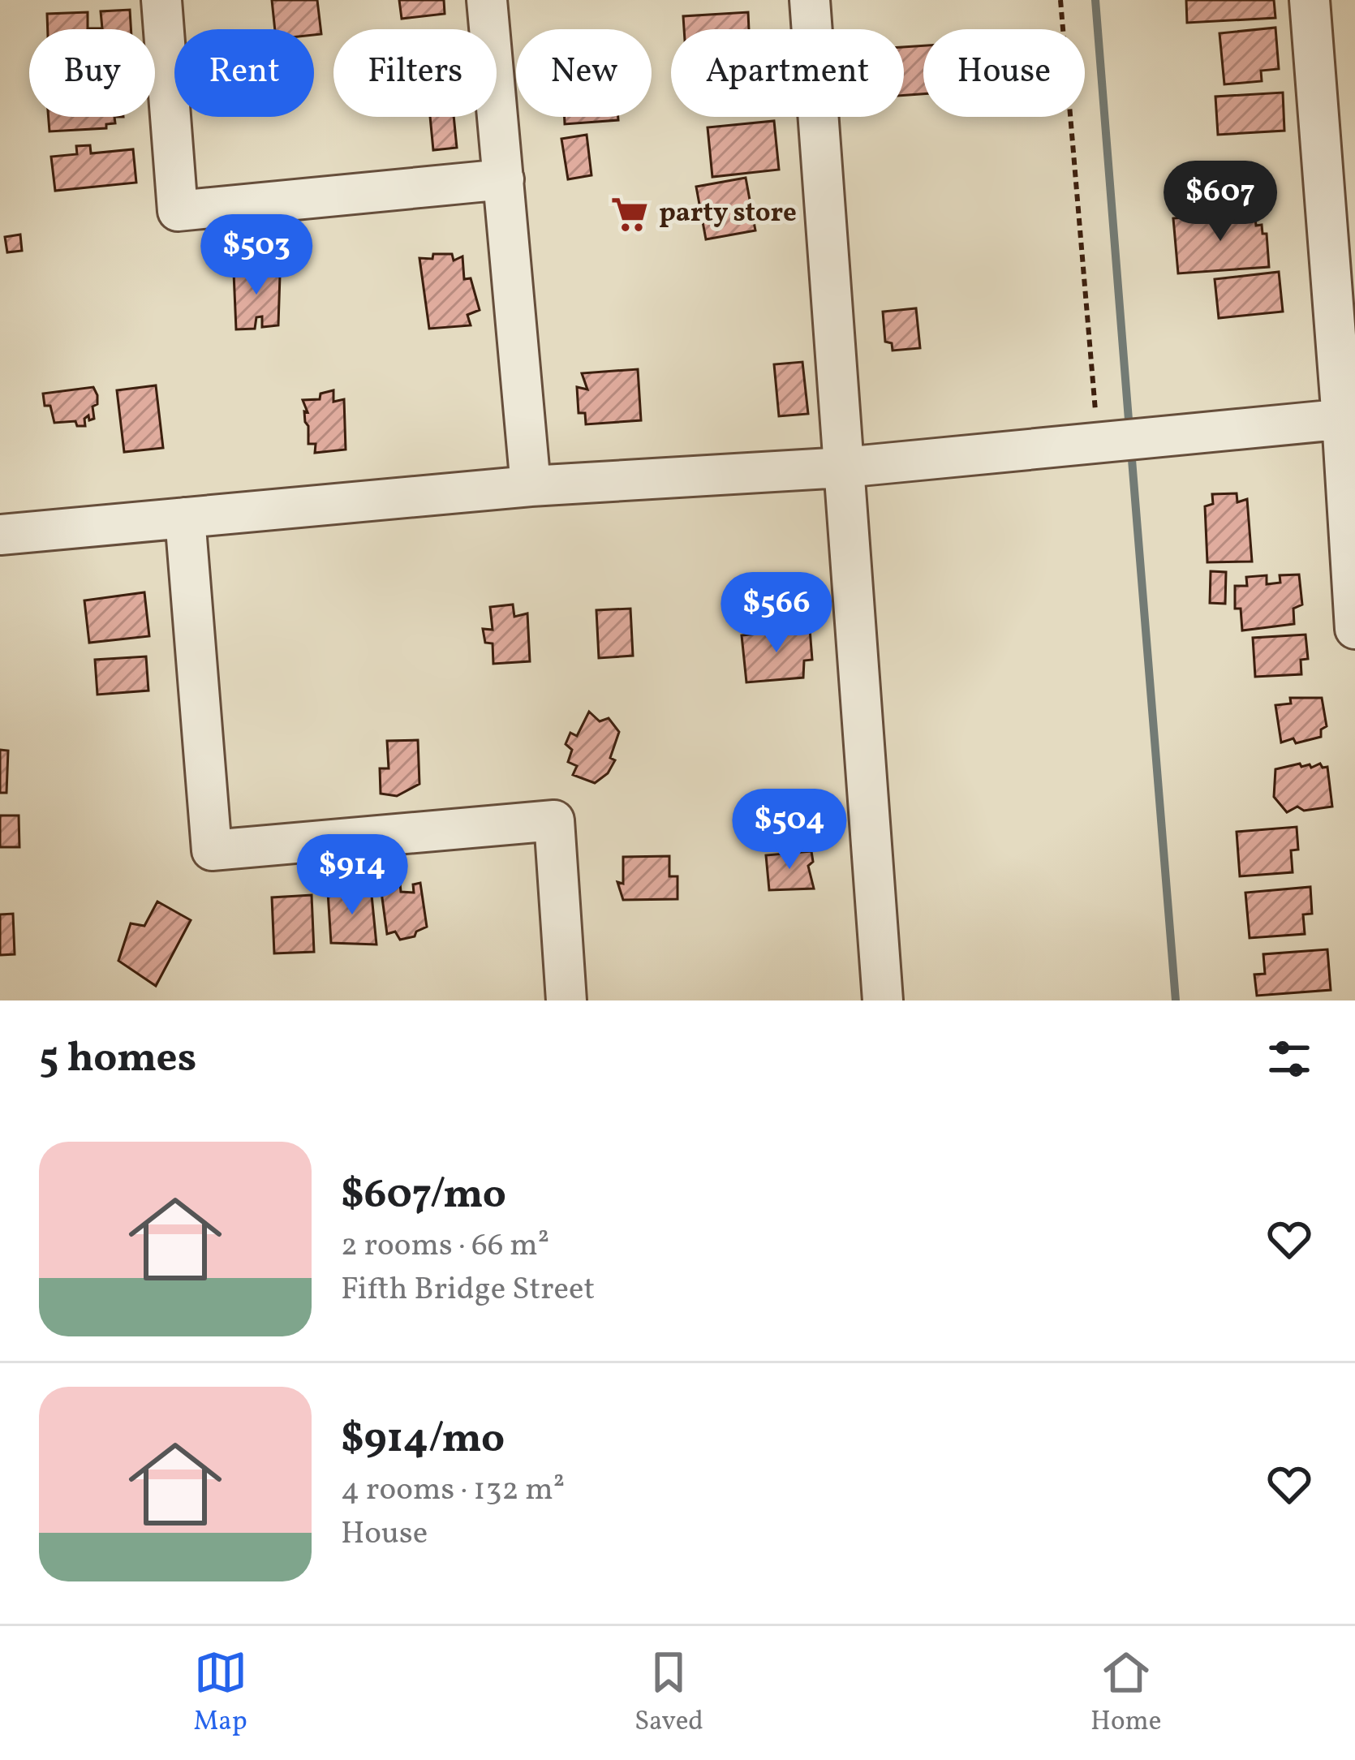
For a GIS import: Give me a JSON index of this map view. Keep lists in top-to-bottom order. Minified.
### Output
{"places":{"supermarket":["party store"]},"page":{"chip":["Buy","Rent","Filters","New","Apartment","House"],"price":["$607","$503","$566","$504","$914"],"heading":"5 homes","list":[{"name":"$607/mo","note":"2 rooms · 66 m² · Fifth Bridge Street"},{"name":"$914/mo","note":"4 rooms · 132 m² · House"}],"tabs":["Map","Saved","Home"]}}
